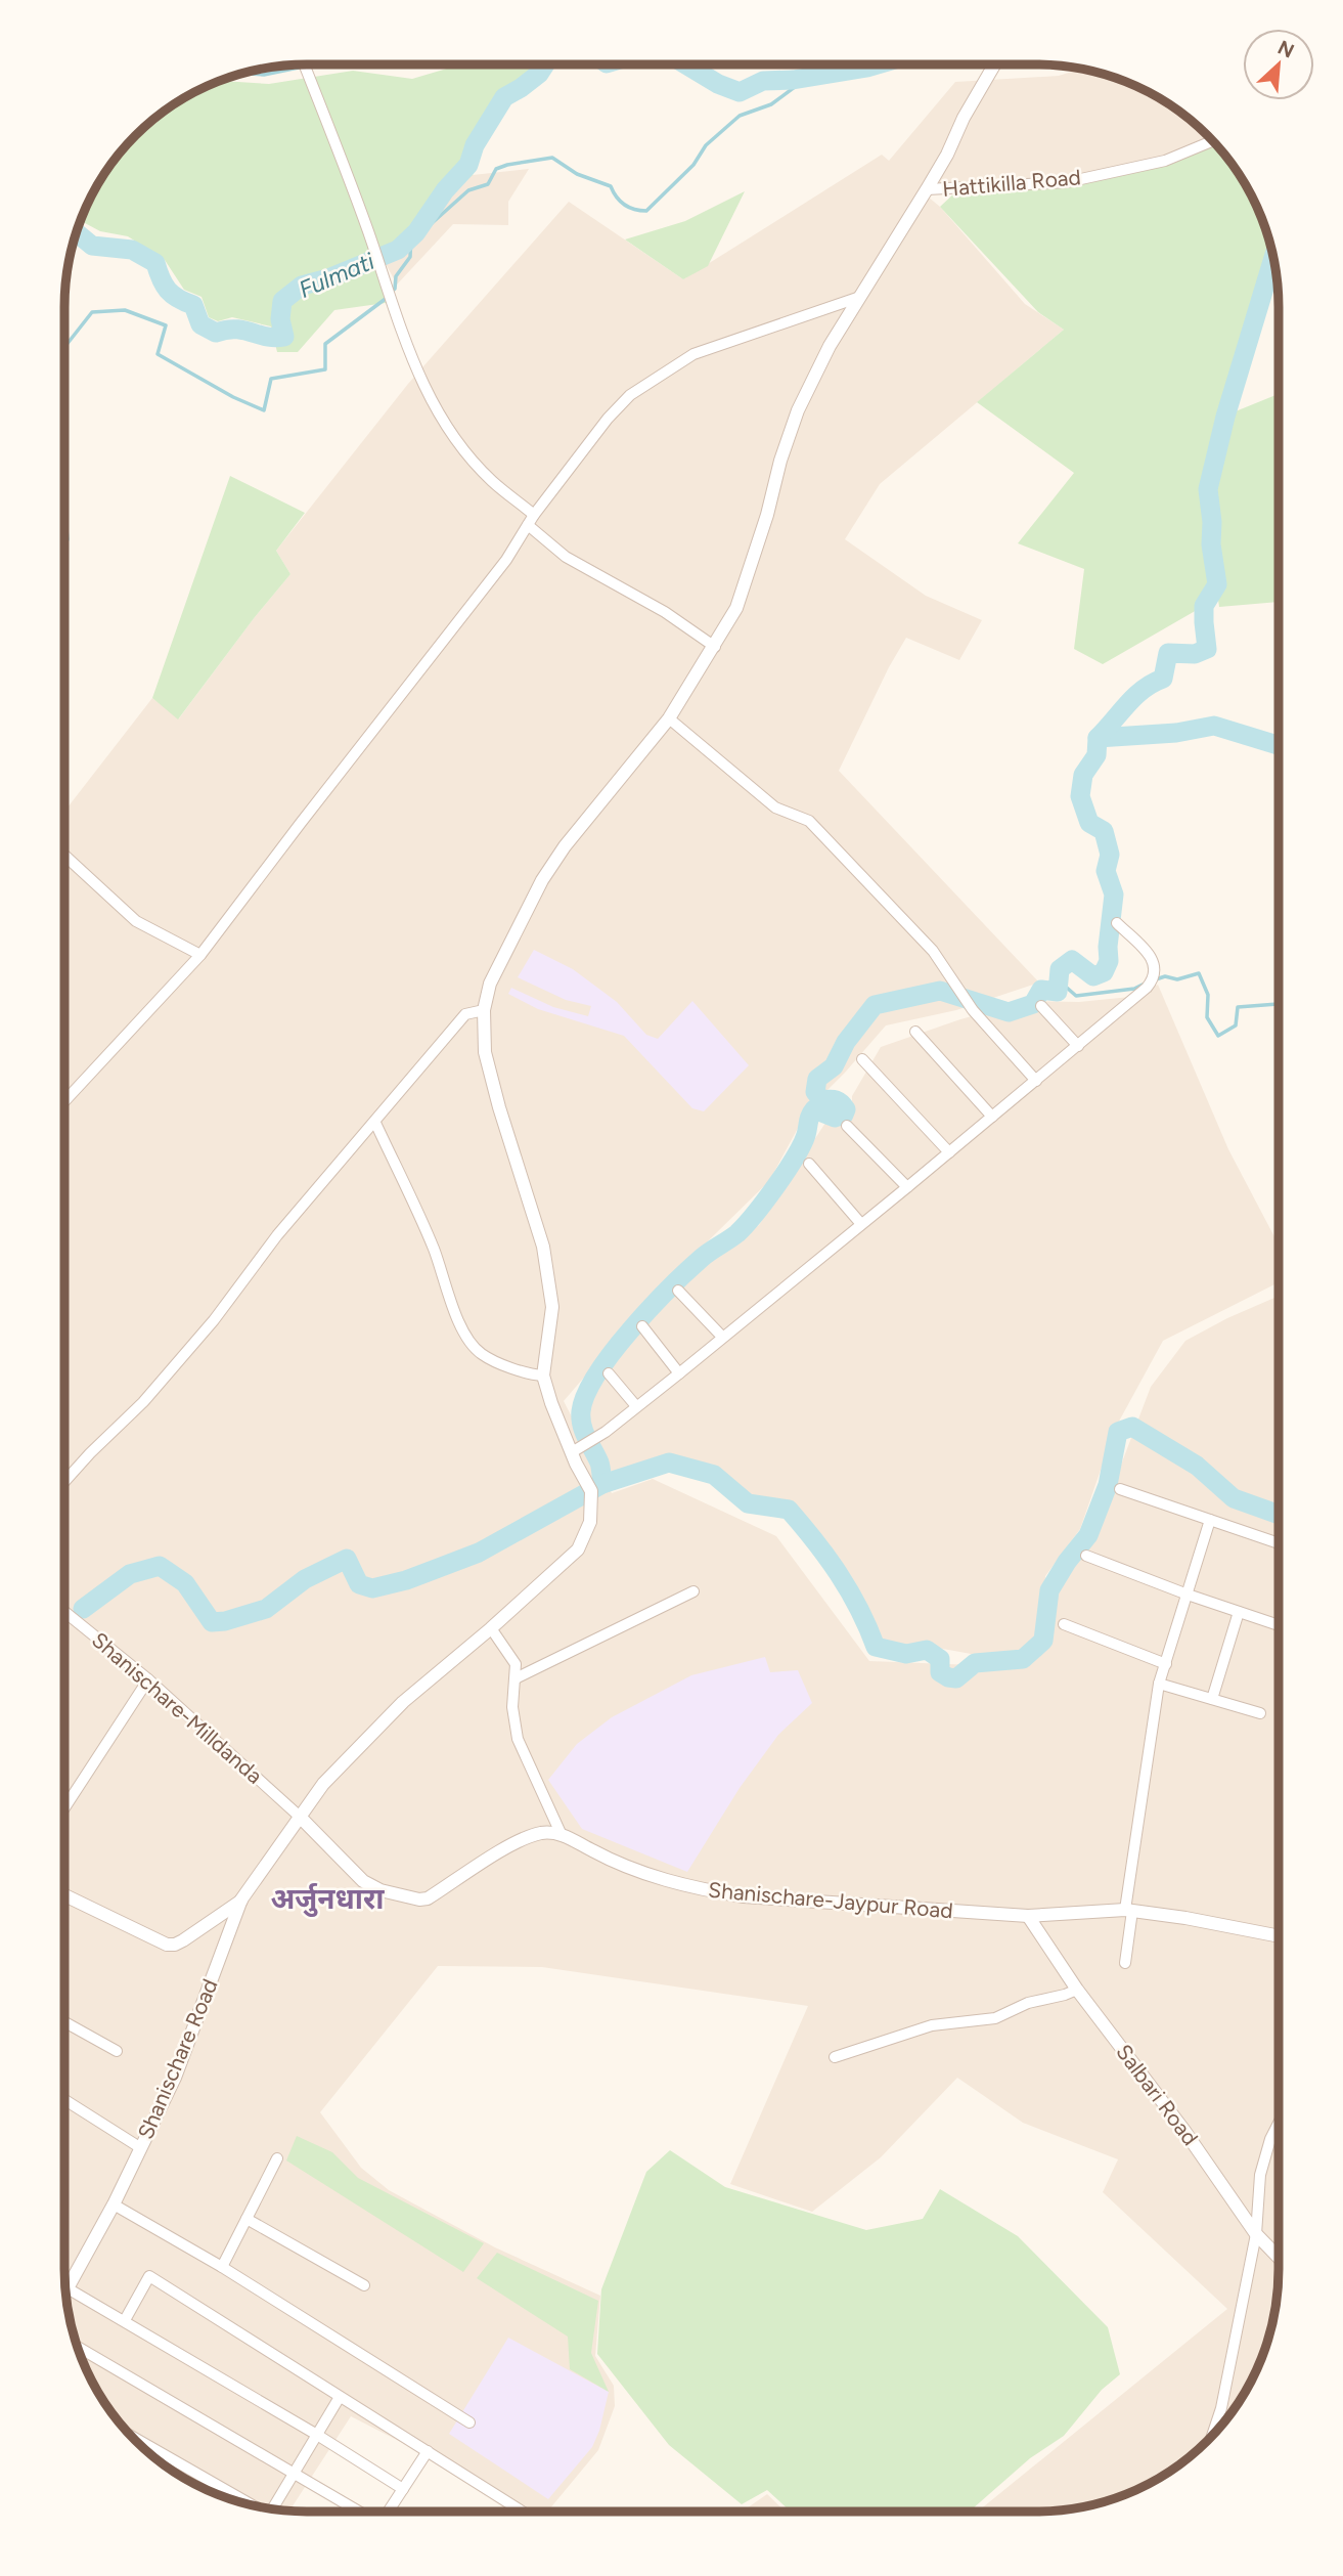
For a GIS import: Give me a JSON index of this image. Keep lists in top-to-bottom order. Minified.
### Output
{"streets":{"street":["Hattikilla Road","Shanischare-Milldanda","Shanischare-Jaypur Road","Shanischare Road","Salbari Road"]},"crossings":[["Shanischare-Milldanda","Shanischare Road"],["Shanischare-Jaypur Road","Salbari Road"]],"districts":["अर्जुनधारा"],"water":["Fulmati"],"north":"top right"}
